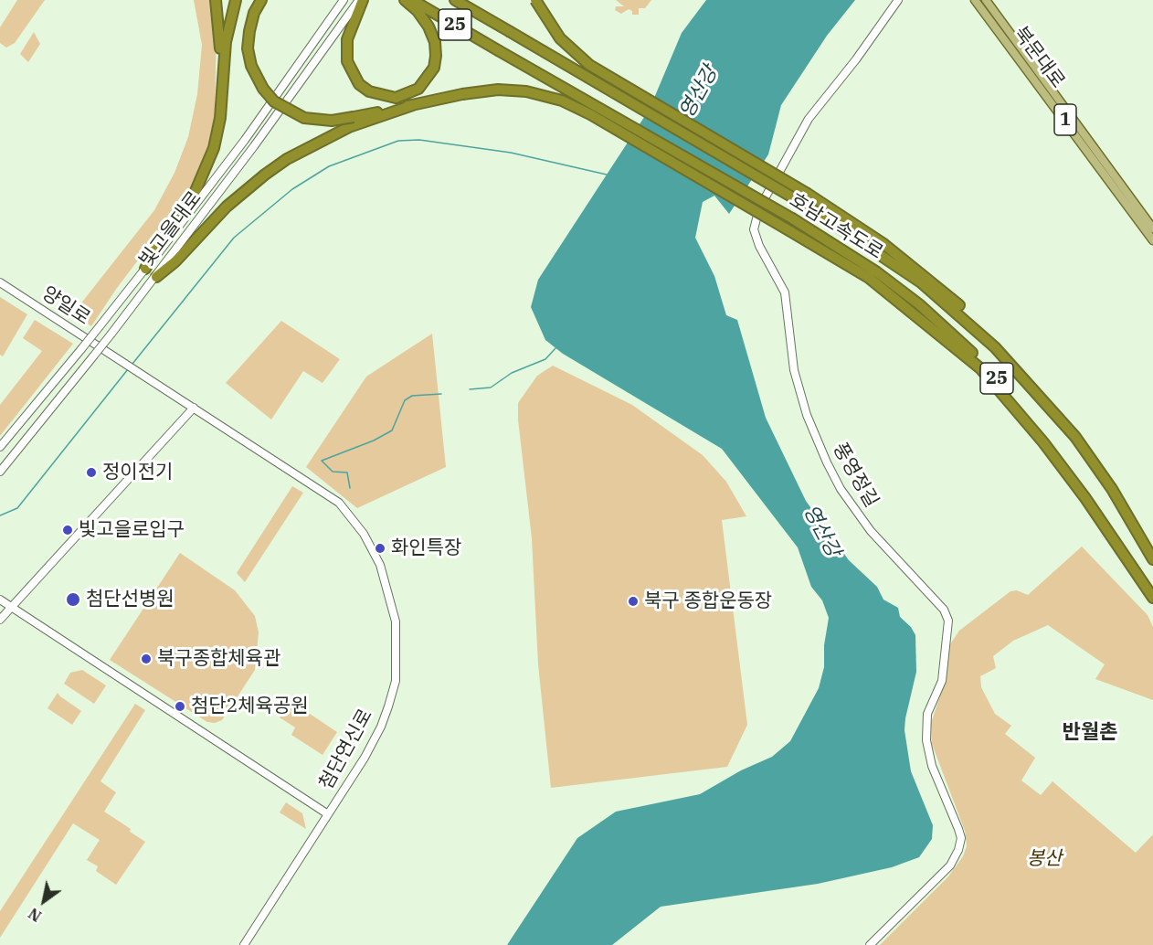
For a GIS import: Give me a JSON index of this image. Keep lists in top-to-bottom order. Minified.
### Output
{"streets":{"highway":["25","호남고속도로"],"main road":["북문대로","1"],"street":["빛고을대로","양일로","풍영정길","첨단연신로"]},"crossings":[["양일로","첨단연신로"]],"districts":["반월촌"],"water":["영산강"],"parks":["봉산"],"places":["정이전기","빛고을로입구","화인특장","첨단선병원","북구 종합운동장","북구종합체육관","첨단2체육공원"],"north":"bottom left"}
